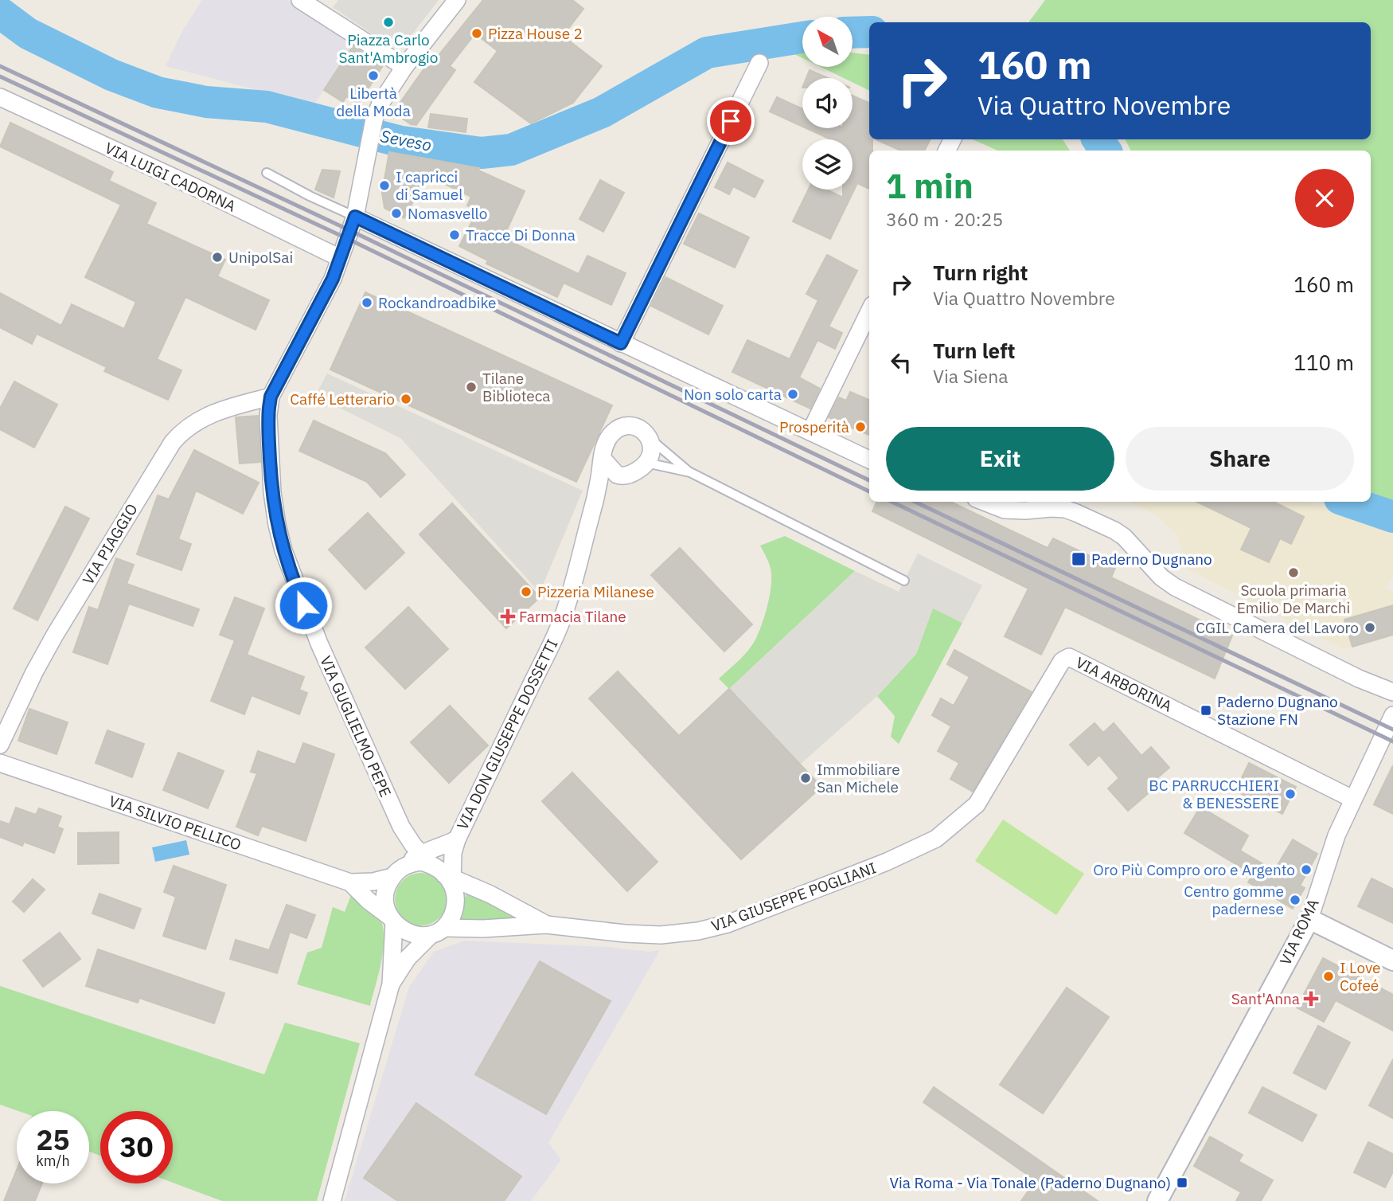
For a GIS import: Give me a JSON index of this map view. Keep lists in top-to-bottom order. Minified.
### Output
{"streets":{"street":["VIA LUIGI CADORNA","VIA PIAGGIO","VIA ARBORINA","VIA GUGLIELMO PEPE","VIA DON GIUSEPPE DOSSETTI","VIA SILVIO PELLICO","VIA GIUSEPPE POGLIANI","VIA ROMA"]},"crossings":[["VIA LUIGI CADORNA","VIA GUGLIELMO PEPE"],["VIA PIAGGIO","VIA GUGLIELMO PEPE"],["VIA ARBORINA","VIA GIUSEPPE POGLIANI"],["VIA ARBORINA","VIA ROMA"],["VIA GUGLIELMO PEPE","VIA DON GIUSEPPE DOSSETTI"],["VIA GUGLIELMO PEPE","VIA SILVIO PELLICO"],["VIA GUGLIELMO PEPE","VIA GIUSEPPE POGLIANI"],["VIA DON GIUSEPPE DOSSETTI","VIA SILVIO PELLICO"],["VIA DON GIUSEPPE DOSSETTI","VIA GIUSEPPE POGLIANI"],["VIA SILVIO PELLICO","VIA GIUSEPPE POGLIANI"]],"water":["Seveso"],"places":{"other":["Piazza Carlo Sant'Ambrogio","Pizza House 2","Libertà della Moda","I capricci di Samuel","Nomasvello","Tracce Di Donna","UnipolSai","Rockandroadbike","Tilane Biblioteca","Non solo carta","Caffé Letterario","Prosperità","Scuola primaria Emilio De Marchi","Pizzeria Milanese","CGIL Camera del Lavoro","Immobiliare San Michele","BC PARRUCCHIERI & BENESSERE","Oro Più Compro oro e Argento","Centro gomme padernese","I Love Cofeé"],"transit":["Paderno Dugnano","Paderno Dugnano Stazione FN","Via Roma - Via Tonale (Paderno Dugnano)"],"health":["Farmacia Tilane","Sant'Anna"]},"north":"top left","page":{"turn":["160 m","Via Quattro Novembre"],"heading":["1 min","360 m · 20:25"],"list":[{"name":"Turn right","note":"Via Quattro Novembre","value":"160 m"},{"name":"Turn left","note":"Via Siena","value":"110 m"}],"buttons":["Exit","Share"],"speed":"25 km/h","limit":"30"}}
